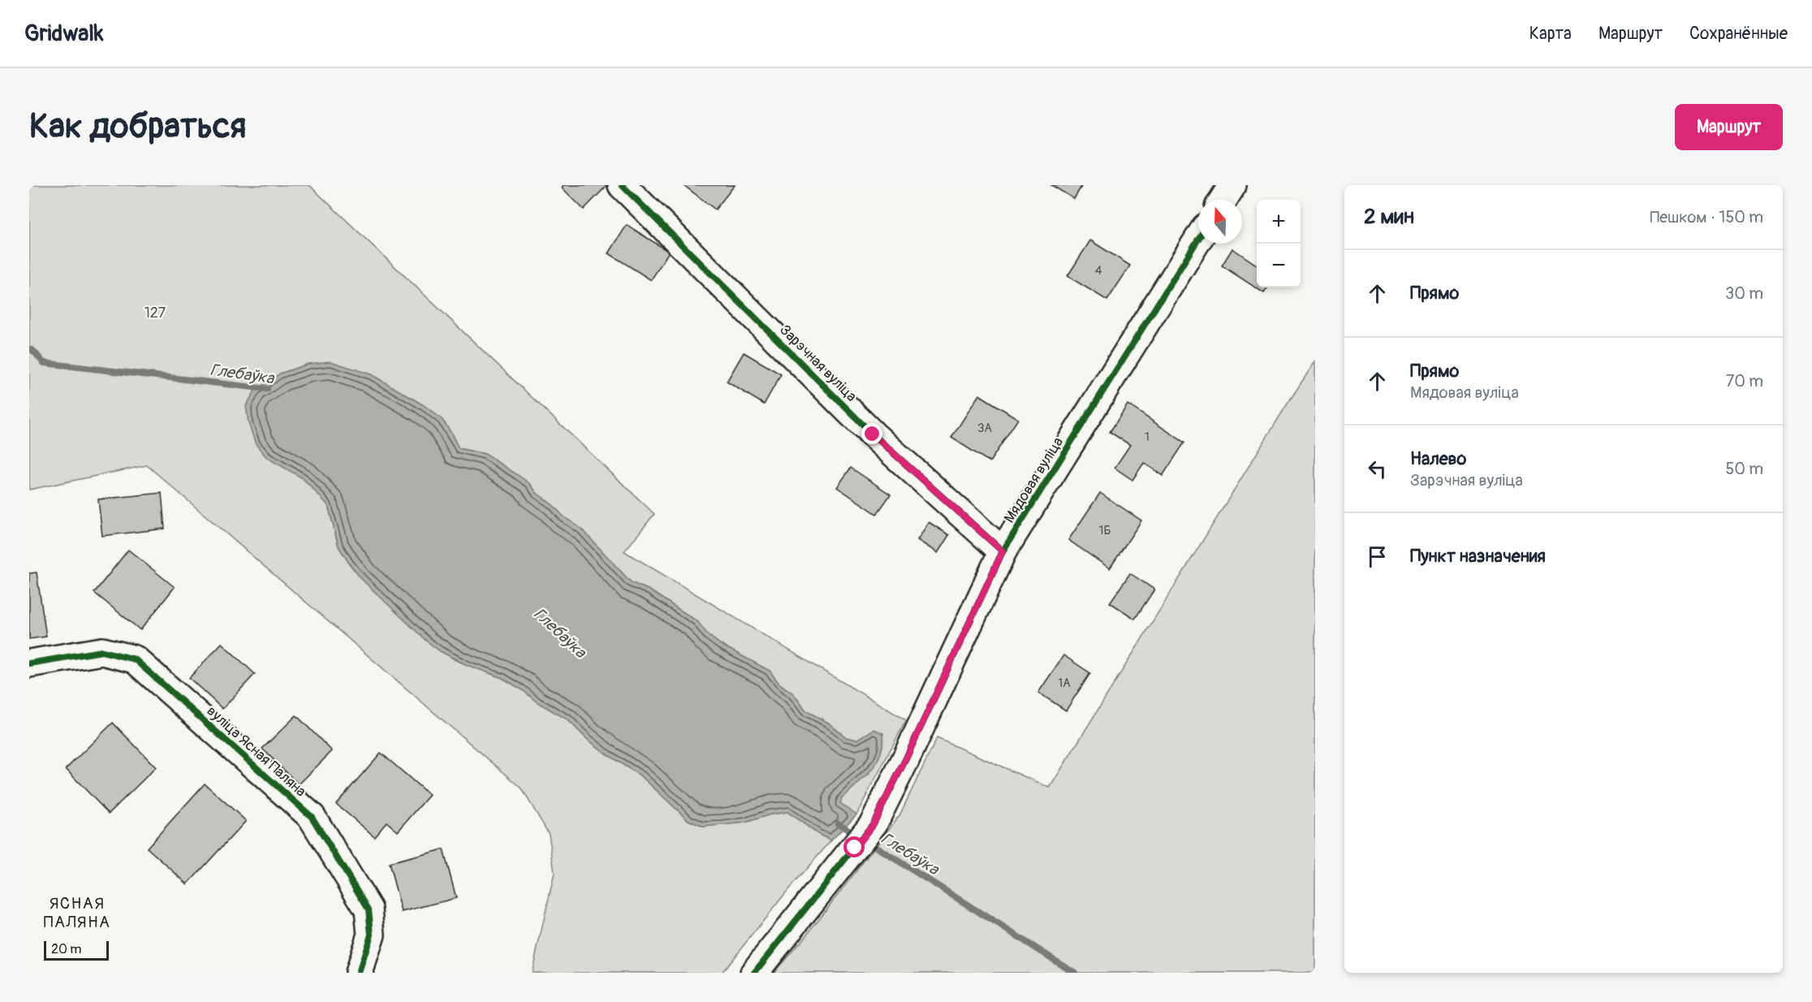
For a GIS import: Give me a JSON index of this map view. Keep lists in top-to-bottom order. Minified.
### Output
{"streets":{"street":["Зарэчная вуліца","Мядовая вуліца","вуліца Ясная Паляна"]},"crossings":[["Зарэчная вуліца","Мядовая вуліца"]],"districts":["ЯСНАЯ ПАЛЯНА"],"water":["Глебаўка"],"parks":["127"],"house_numbers":["4","3А","1","1Б","1А"],"scale_bar":"20 m","north":"top","page":{"header":"Gridwalk","nav":["Карта","Маршрут","Сохранённые"],"buttons":"Маршрут","title":"Как добраться","heading":["2 мин","Пешком · 150 m"],"map_buttons":["+","−"],"list":[["Прямо","30 m"],["Прямо","Мядовая вуліца","70 m"],["Налево","Зарэчная вуліца","50 m"],"Пункт назначения"],"scale":"20 m"}}
